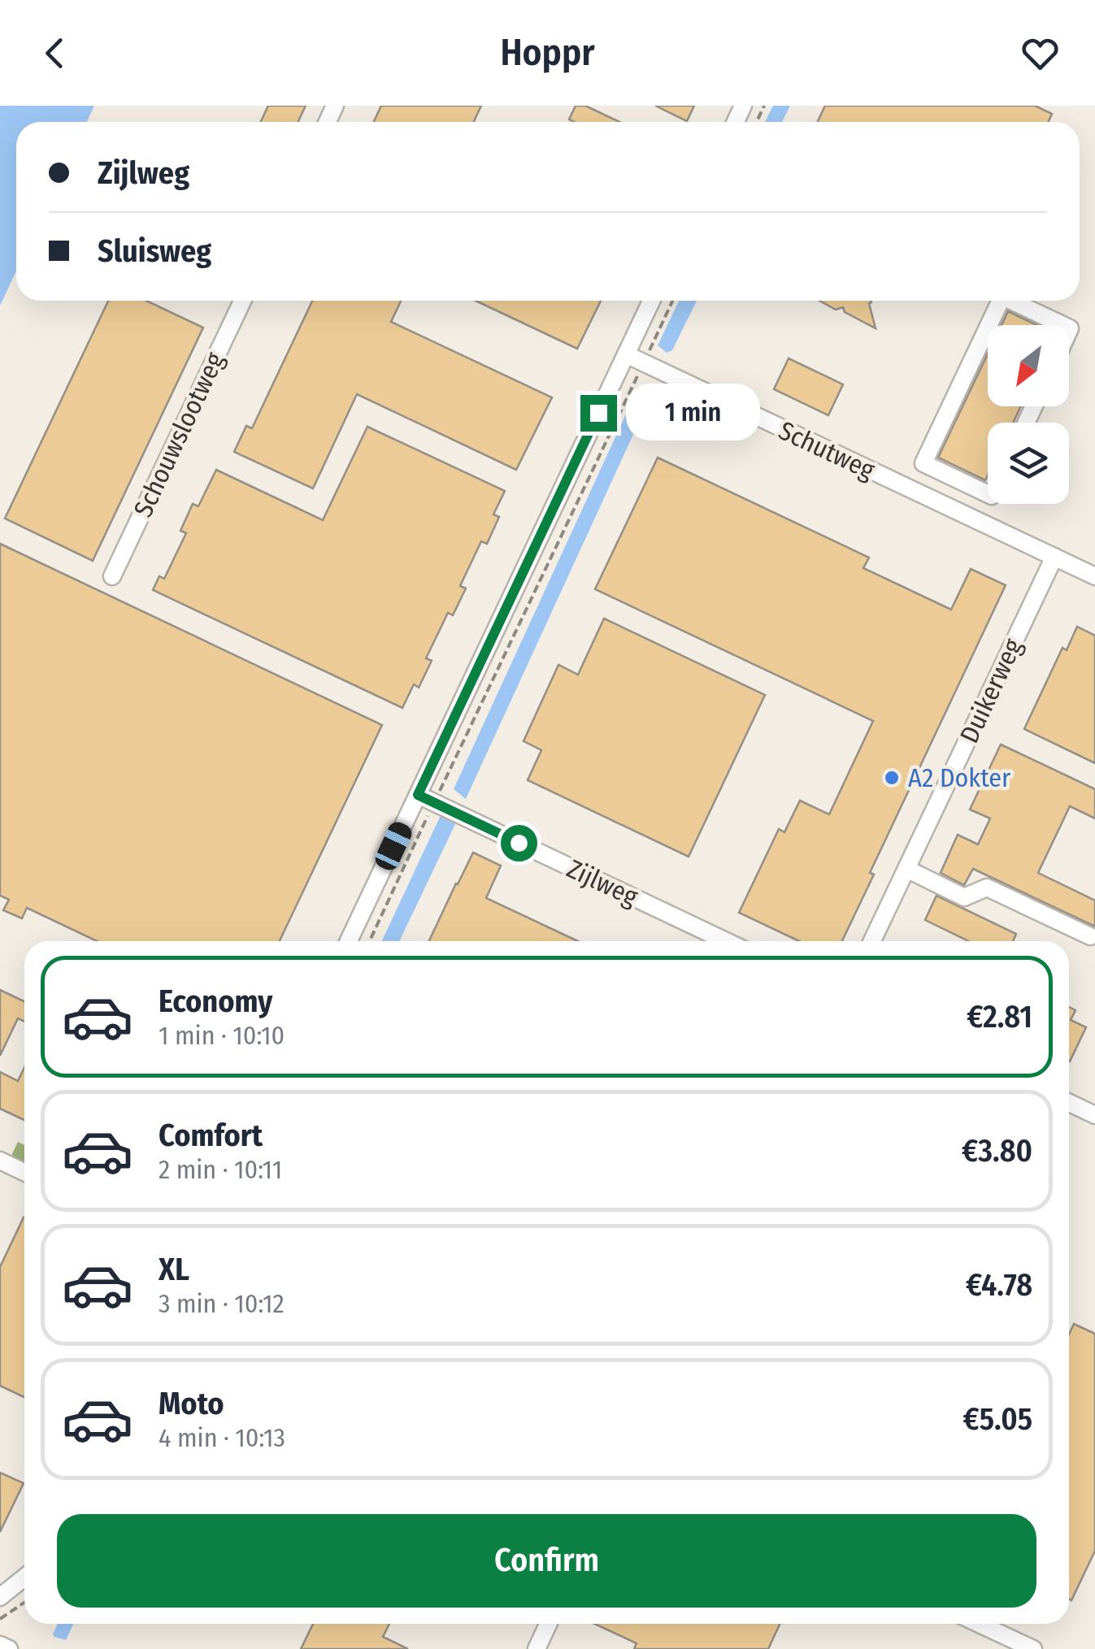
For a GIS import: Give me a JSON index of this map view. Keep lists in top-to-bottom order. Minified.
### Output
{"streets":{"street":["Schouwslootweg","Schutweg","Duikerweg","Zijlweg"]},"crossings":[["Schutweg","Duikerweg"]],"places":["A2 Dokter"],"north":"bottom left","page":{"header":"Hoppr","banner":["Zijlweg","Sluisweg"],"bubble":"1 min","list":[{"name":"Economy","note":"1 min · 10:10","value":"€2.81"},{"name":"Comfort","note":"2 min · 10:11","value":"€3.80"},{"name":"XL","note":"3 min · 10:12","value":"€4.78"},{"name":"Moto","note":"4 min · 10:13","value":"€5.05"}],"buttons":"Confirm"}}
